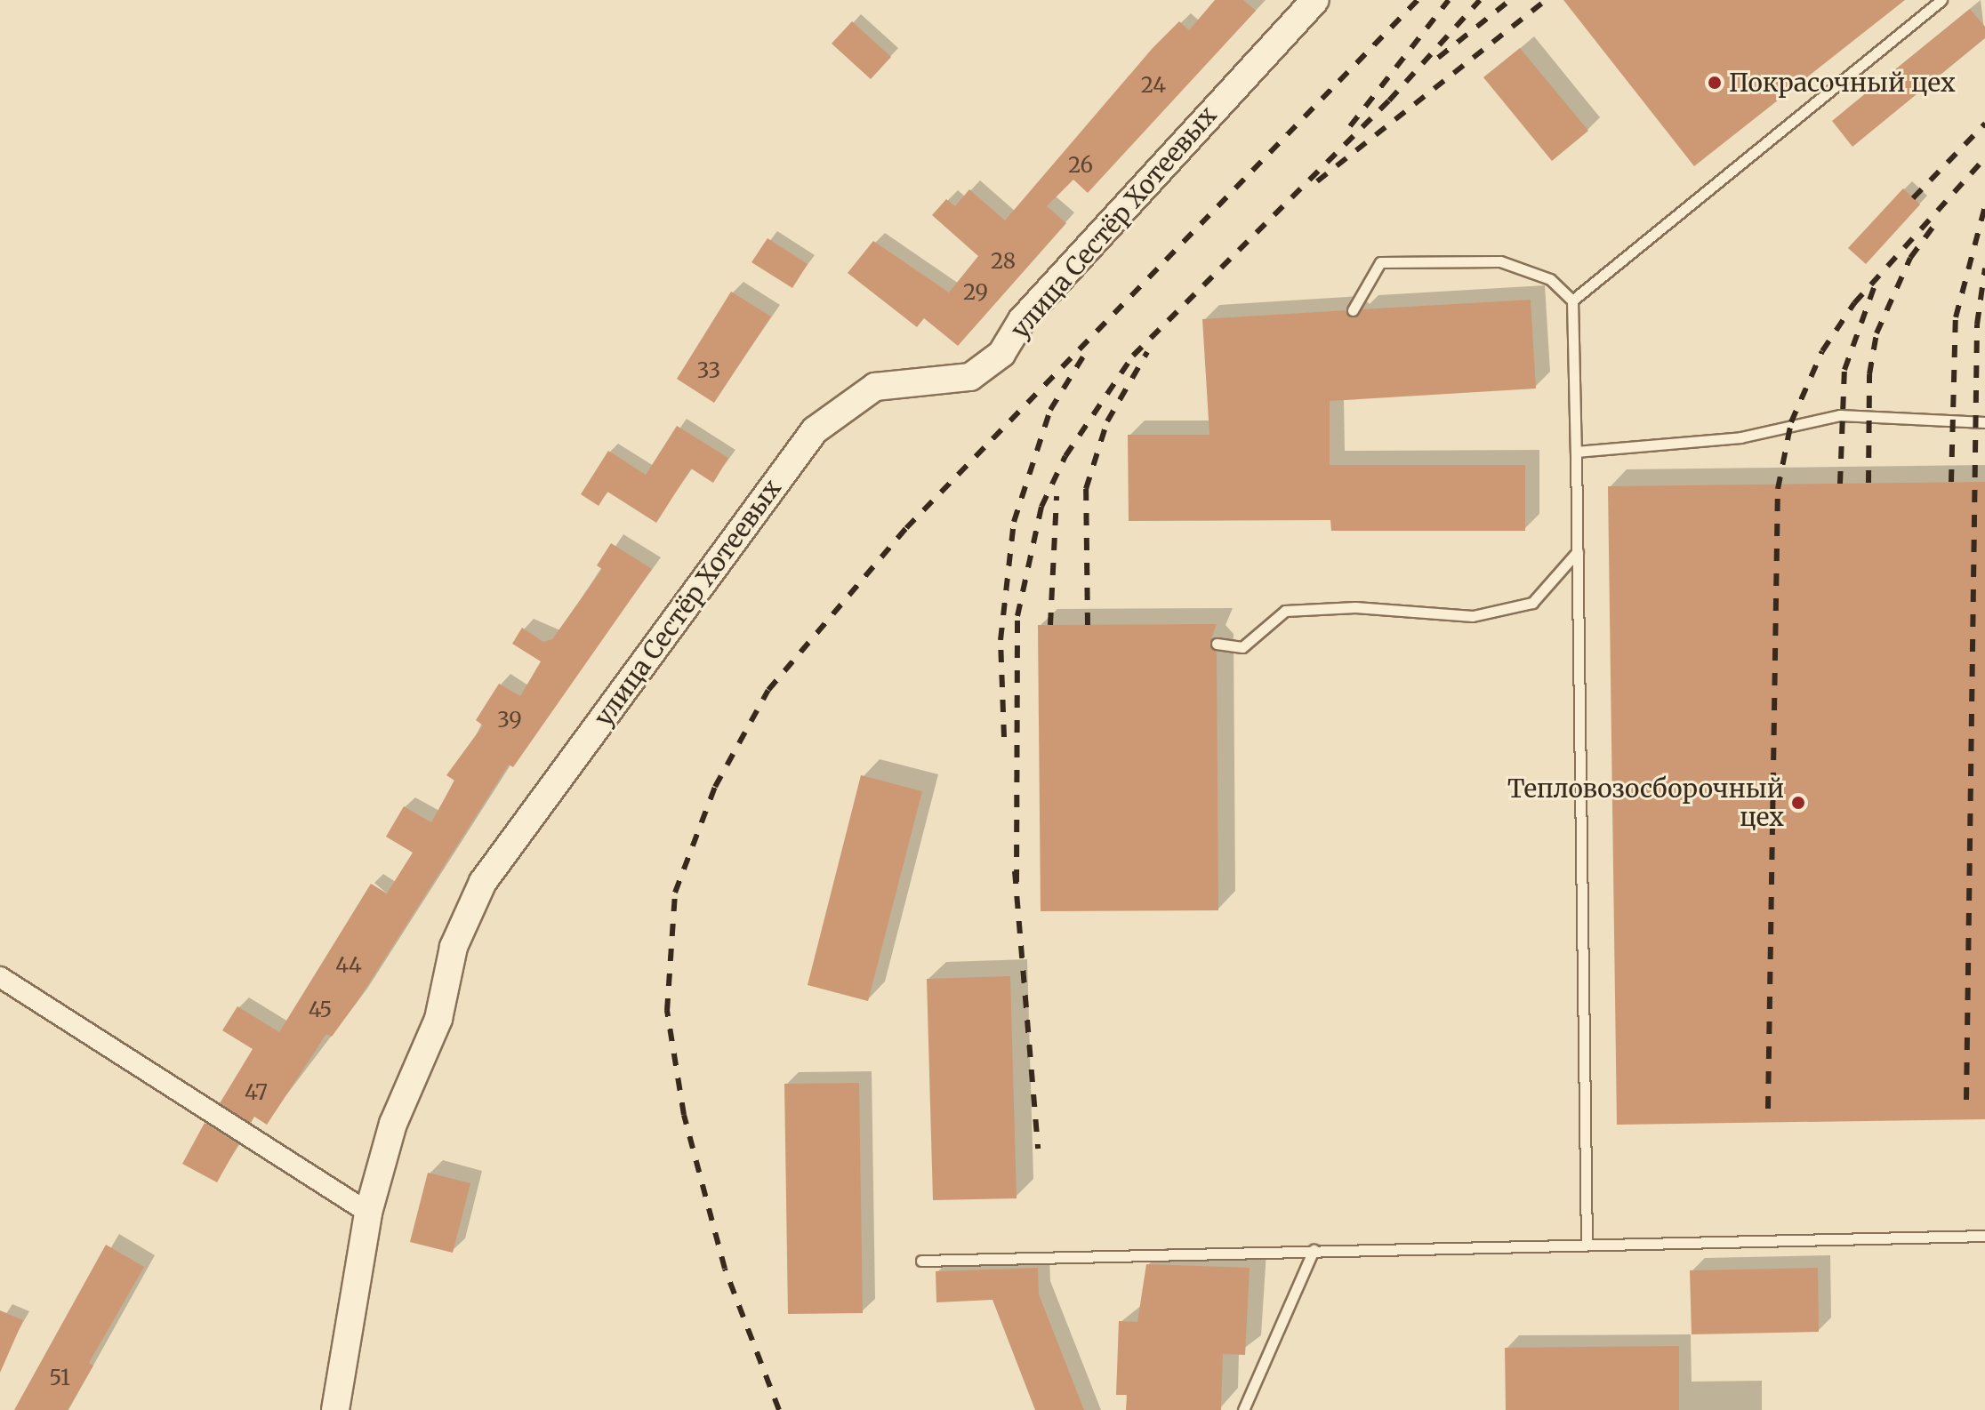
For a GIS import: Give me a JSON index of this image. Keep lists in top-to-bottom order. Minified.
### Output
{"streets":{"street":["улица Сестёр Хотеевых"]},"places":["Покрасочный цех","Тепловозосборочный цех"],"house_numbers":["24","26","28","29","33","39","44","45","47","51"]}
